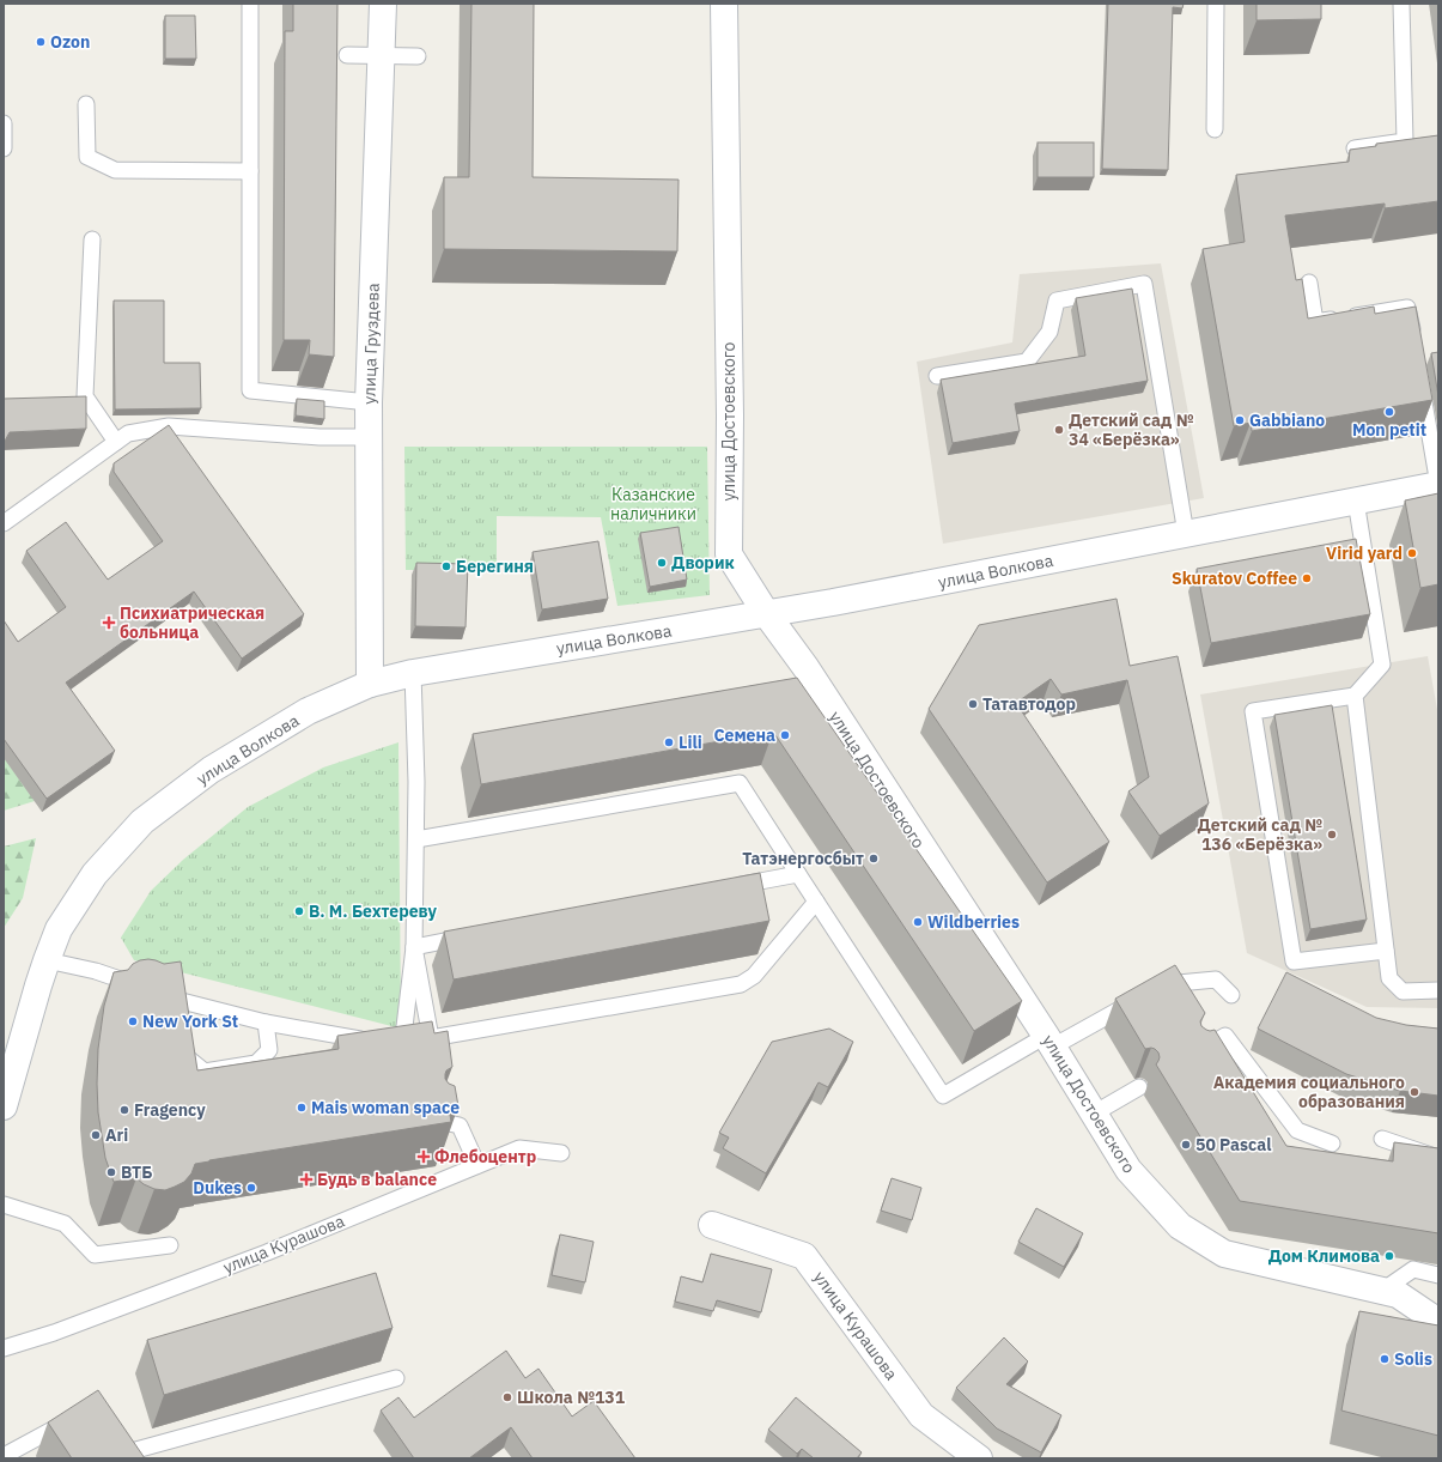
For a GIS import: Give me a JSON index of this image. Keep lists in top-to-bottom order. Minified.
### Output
{"streets":{"street":["улица Груздева","улица Достоевского","улица Волкова","улица Курашова"]},"crossings":[["улица Груздева","улица Волкова"],["улица Достоевского","улица Волкова"]],"parks":["Казанские наличники"],"places":{"other":["Ozon","Mon petit","Gabbiano","Детский сад № 34 «Берёзка»","Virid yard","Дворик","Берегиня","Skuratov Coffee","Татавтодор","Семена","Lili","Детский сад № 136 «Берёзка»","Татэнергосбыт","В. М. Бехтереву","Wildberries","New York St","Академия социального образования","Mais woman space","Fragency","Ari","50 Pascal","ВТБ","Dukes","Дом Климова","Solis","Школа №131"],"health":["Психиатрическая больница","Флебоцентр","Будь в balance"]}}
